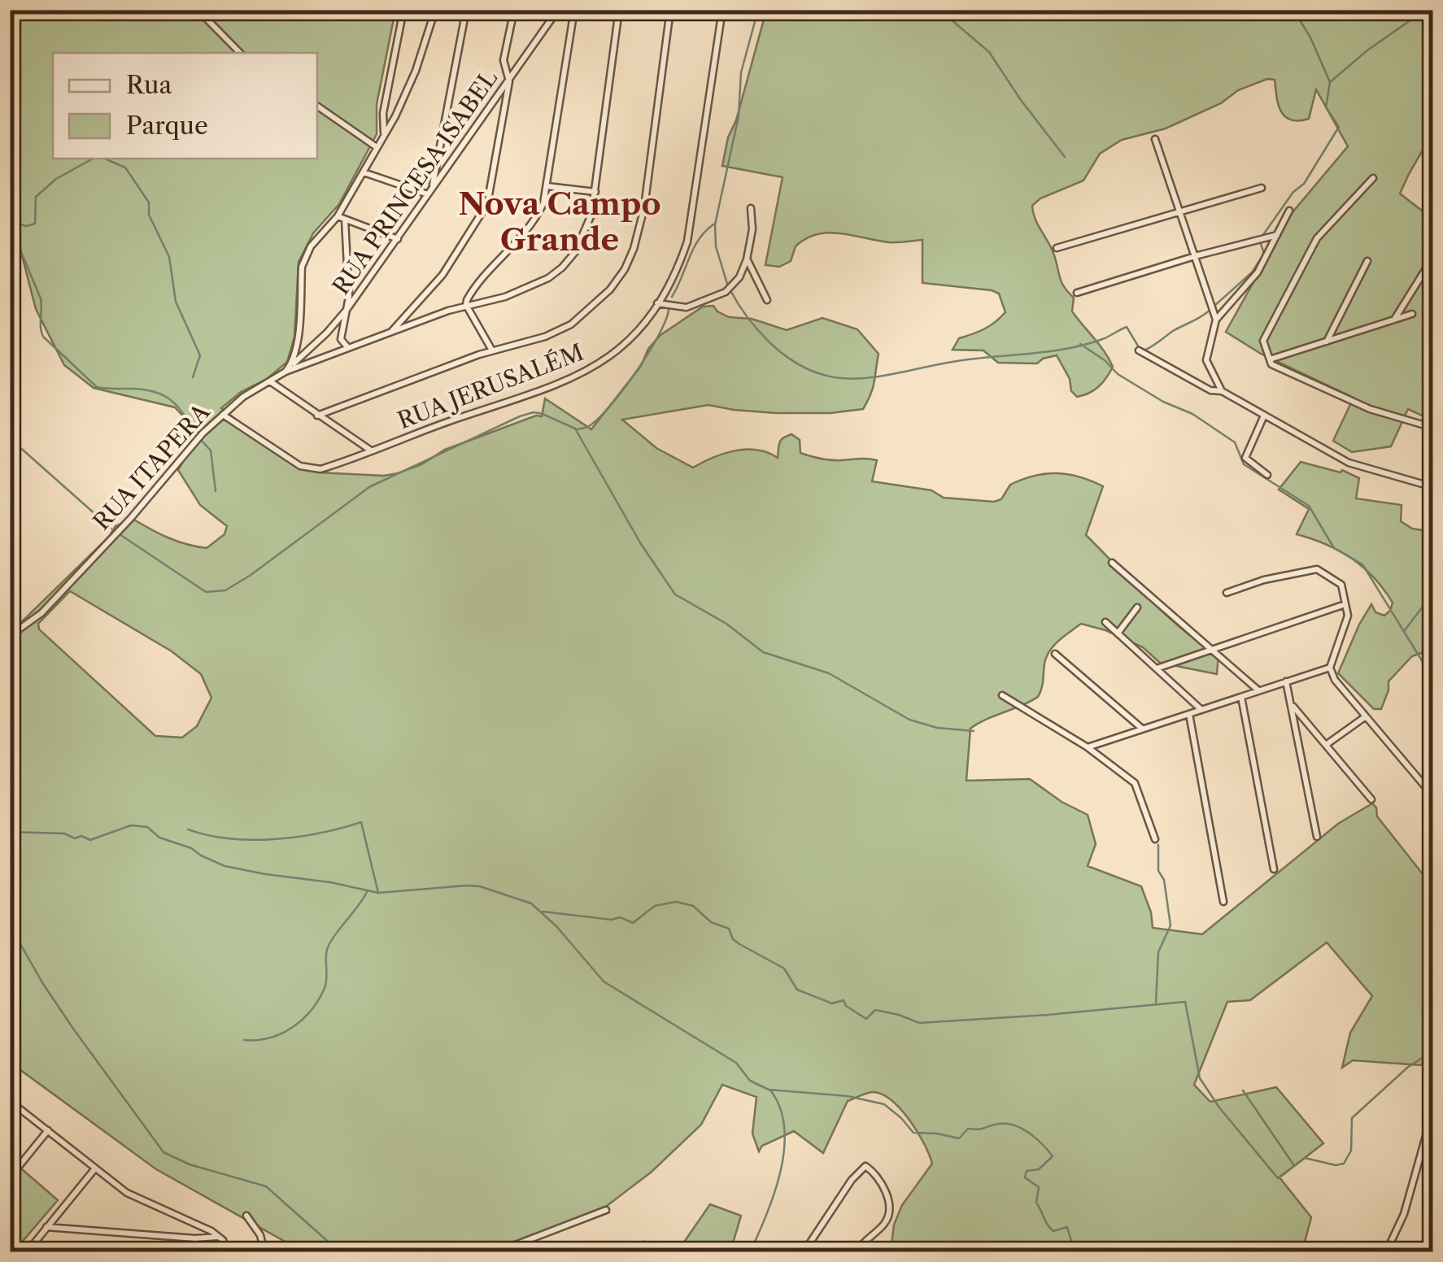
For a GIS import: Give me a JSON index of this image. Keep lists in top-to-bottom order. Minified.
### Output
{"streets":{"street":["RUA PRINCESA ISABEL","RUA JERUSALÉM","RUA ITAPERA"]},"crossings":[["RUA PRINCESA ISABEL","RUA ITAPERA"],["RUA JERUSALÉM","RUA ITAPERA"]],"districts":["Nova Campo Grande"],"legend":["Rua","Parque"]}
